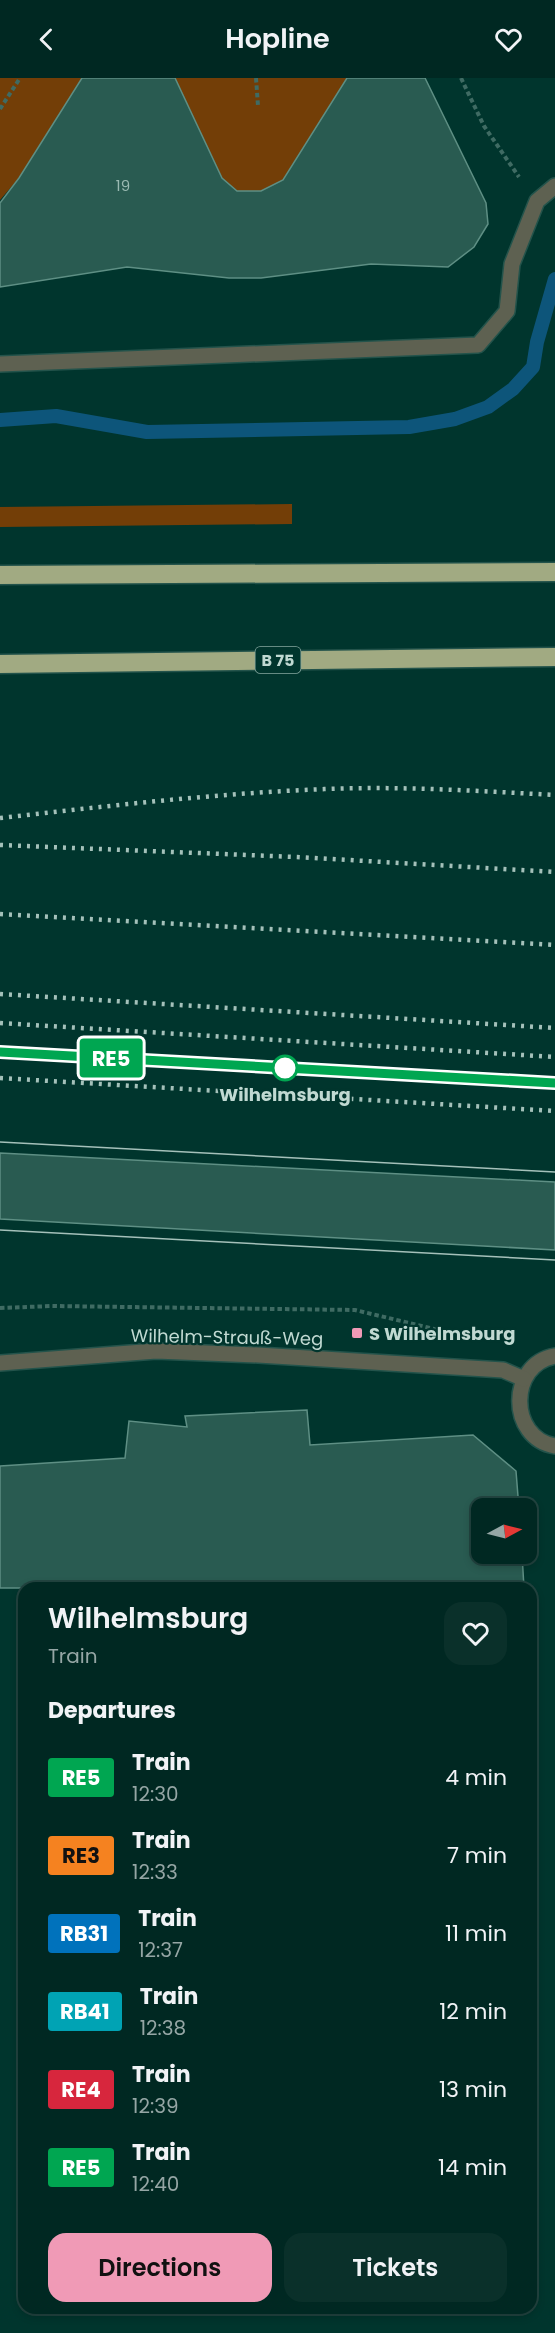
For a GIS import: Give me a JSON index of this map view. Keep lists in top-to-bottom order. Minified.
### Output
{"streets":{"highway":["B 75"],"street":["Wilhelm-Strauß-Weg"]},"places":{"other":["Wilhelmsburg"],"transit":["S Wilhelmsburg"]},"house_numbers":["19"],"north":"right","page":{"header":"Hopline","on_map":"RE5","heading":[["Wilhelmsburg","Train"],"Departures"],"list":[{"mark":"RE5","name":"Train","note":"12:30","value":"4 min"},{"mark":"RE3","name":"Train","note":"12:33","value":"7 min"},{"mark":"RB31","name":"Train","note":"12:37","value":"11 min"},{"mark":"RB41","name":"Train","note":"12:38","value":"12 min"},{"mark":"RE4","name":"Train","note":"12:39","value":"13 min"},{"mark":"RE5","name":"Train","note":"12:40","value":"14 min"}],"buttons":["Directions","Tickets"]}}
